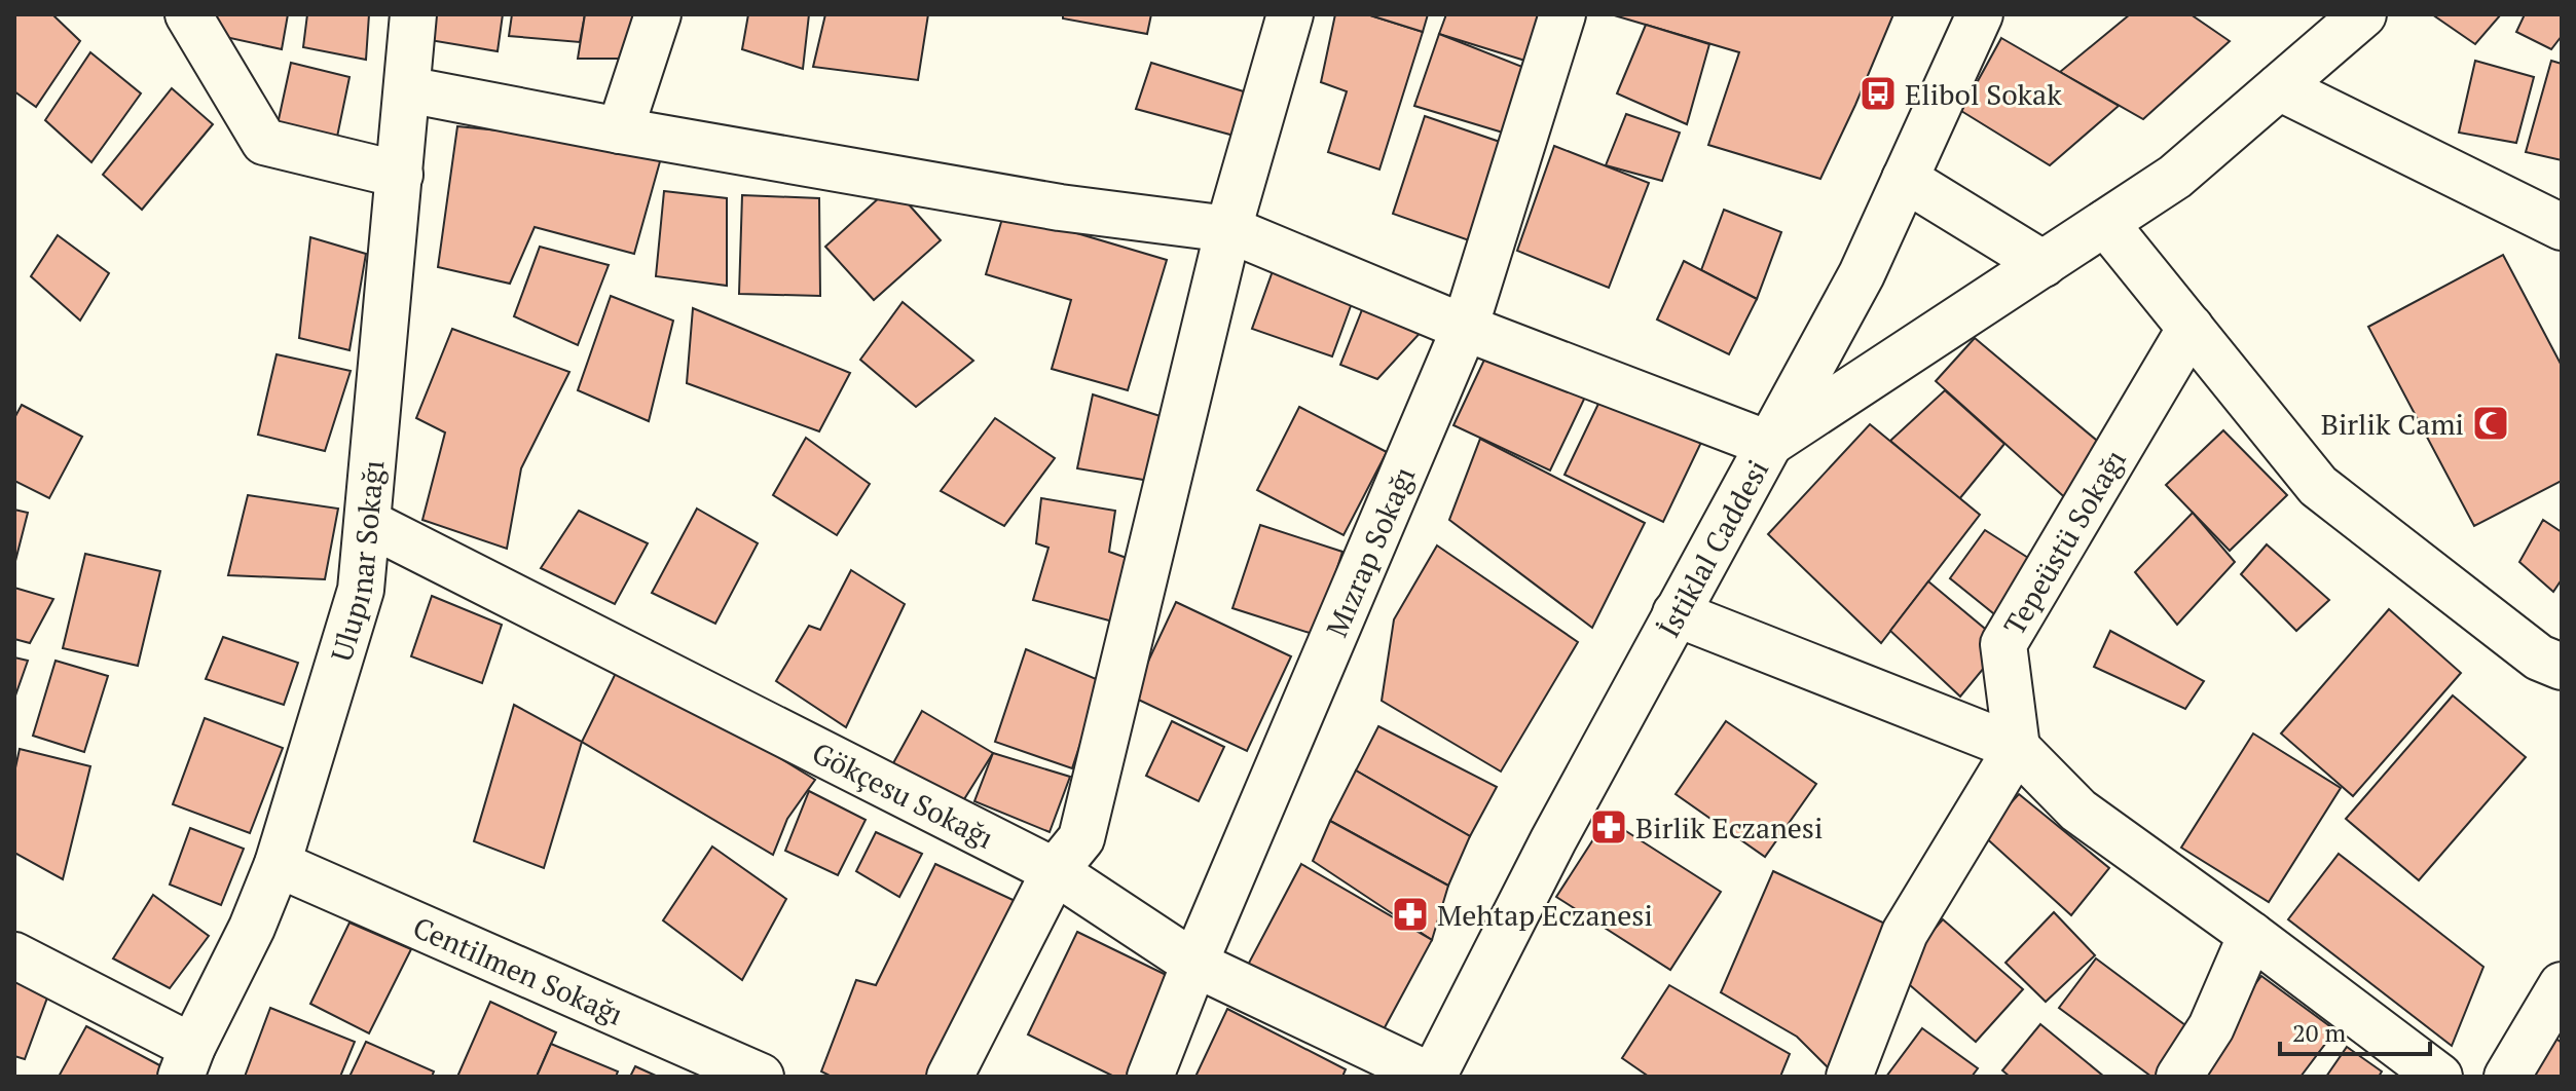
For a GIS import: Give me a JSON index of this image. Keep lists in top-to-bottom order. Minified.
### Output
{"streets":{"street":["Tepeüstü Sokağı","İstiklal Caddesi","Mızrap Sokağı","Ulupınar Sokağı","Gökçesu Sokağı","Centilmen Sokağı"]},"crossings":[["İstiklal Caddesi","Gökçesu Sokağı"],["Mızrap Sokağı","Gökçesu Sokağı"],["Ulupınar Sokağı","Gökçesu Sokağı"],["Ulupınar Sokağı","Centilmen Sokağı"]],"places":{"bus stop":["Elibol Sokak"],"mosque":["Birlik Cami"],"pharmacy":["Birlik Eczanesi","Mehtap Eczanesi"]},"scale_bar":"20 m"}
